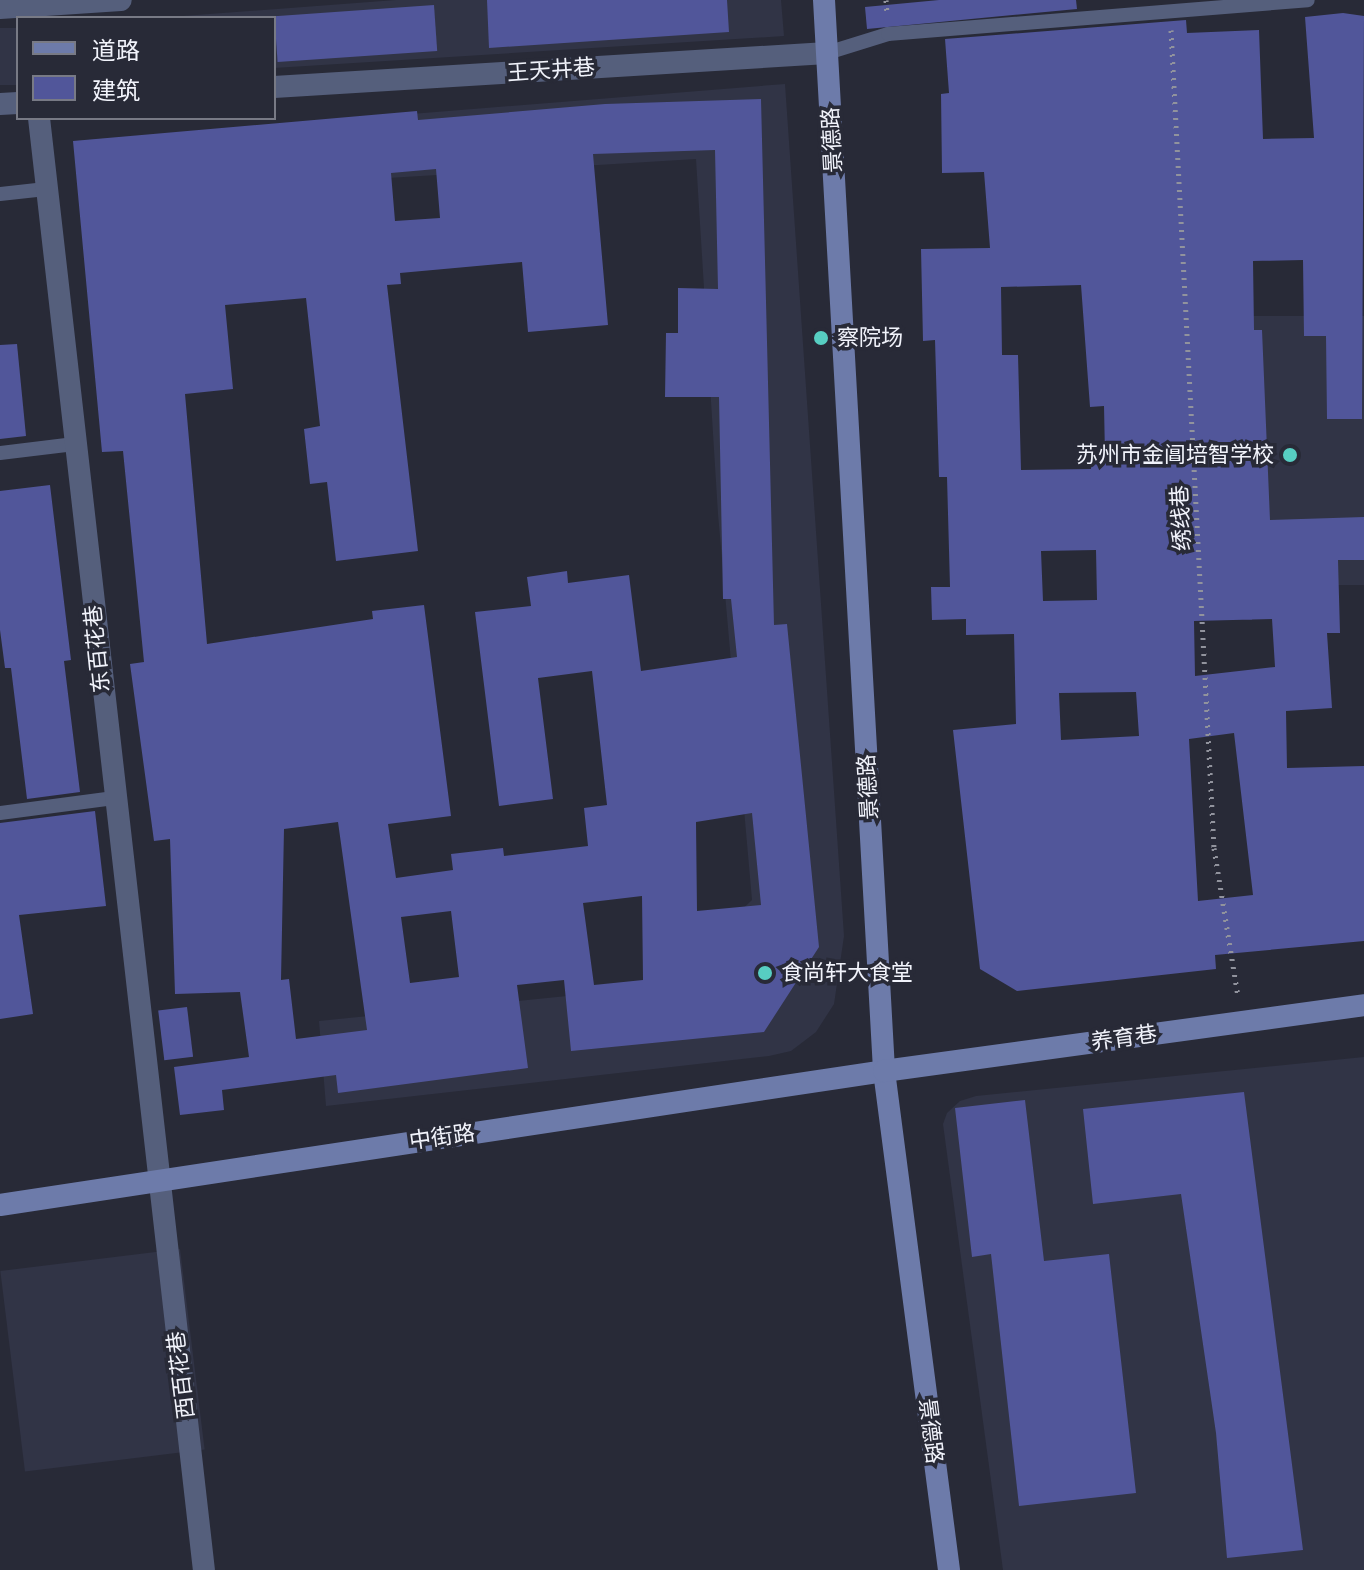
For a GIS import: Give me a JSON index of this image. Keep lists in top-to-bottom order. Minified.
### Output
{"streets":{"main road":["景德路","养育巷","中街路"],"street":["王天井巷","东百花巷","西百花巷"],"path":["绣线巷"]},"crossings":[["王天井巷","景德路"],["景德路","养育巷"],["景德路","中街路"],["绣线巷","养育巷"],["东百花巷","中街路"],["东百花巷","西百花巷"],["养育巷","中街路"],["中街路","西百花巷"]],"places":["察院场","苏州市金阊培智学校","食尚轩大食堂"],"legend":["道路","建筑"]}
